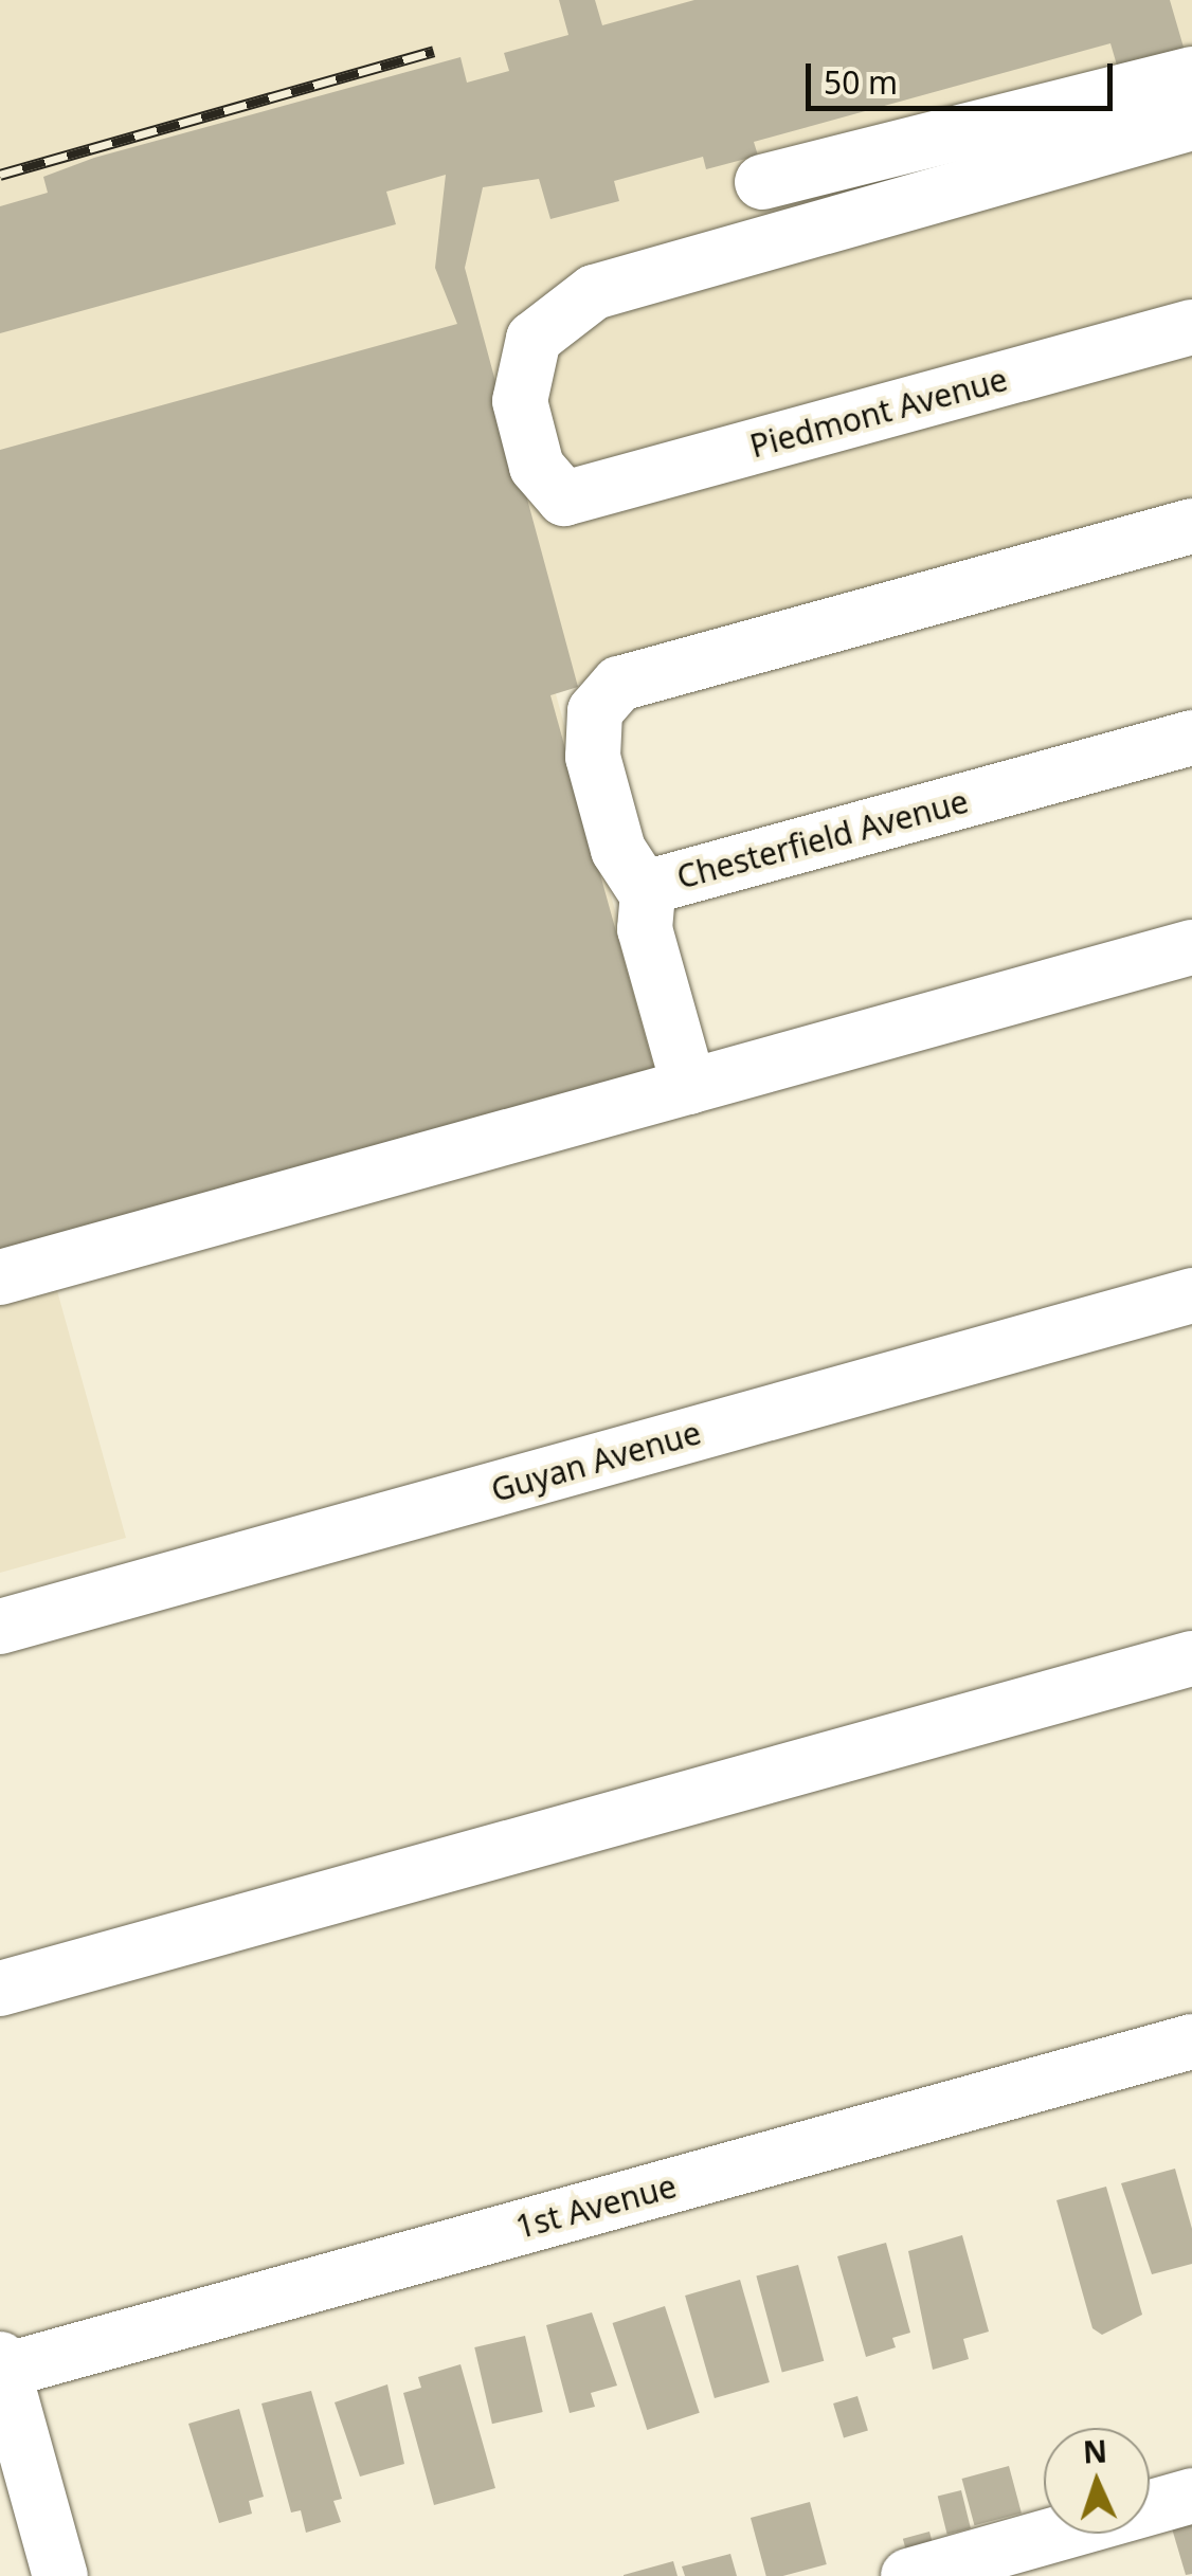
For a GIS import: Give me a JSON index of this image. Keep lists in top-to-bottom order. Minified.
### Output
{"streets":{"street":["Piedmont Avenue","Chesterfield Avenue","Guyan Avenue","1st Avenue"]},"scale_bar":"50 m","north":"top"}
